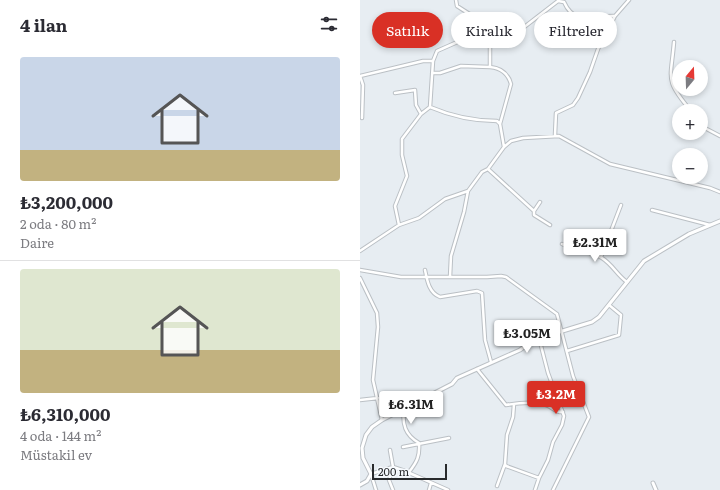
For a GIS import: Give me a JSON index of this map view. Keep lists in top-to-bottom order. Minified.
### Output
{"scale_bar":"200 m","north":"top","page":{"heading":"4 ilan","chip":["Satılık","Kiralık","Filtreler"],"list":[{"name":"₺3,200,000","note":"2 oda · 80 m² · Daire"},{"name":"₺6,310,000","note":"4 oda · 144 m² · Müstakil ev"}],"map_buttons":["+","−"],"price":["₺2.31M","₺3.05M","₺3.2M","₺6.31M"],"scale":"200 m"}}
